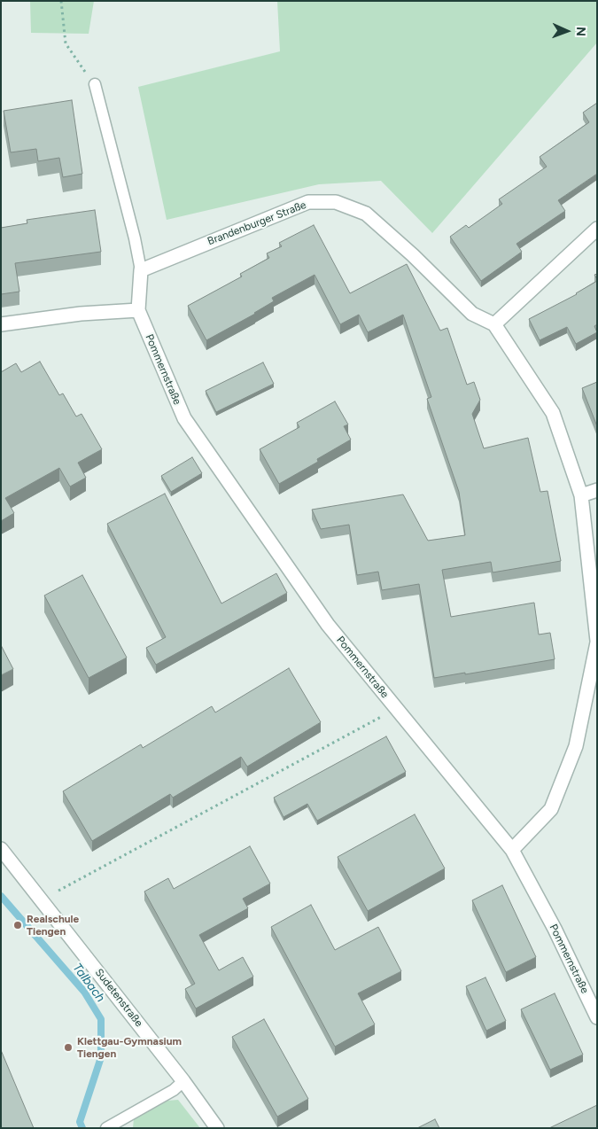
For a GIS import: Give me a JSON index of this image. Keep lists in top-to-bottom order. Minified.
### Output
{"streets":{"street":["Brandenburger Straße","Pommernstraße","Sudetenstraße"]},"crossings":[["Brandenburger Straße","Pommernstraße"]],"water":["Talbach"],"places":["Realschule Tiengen","Klettgau-Gymnasium Tiengen"],"north":"right"}
